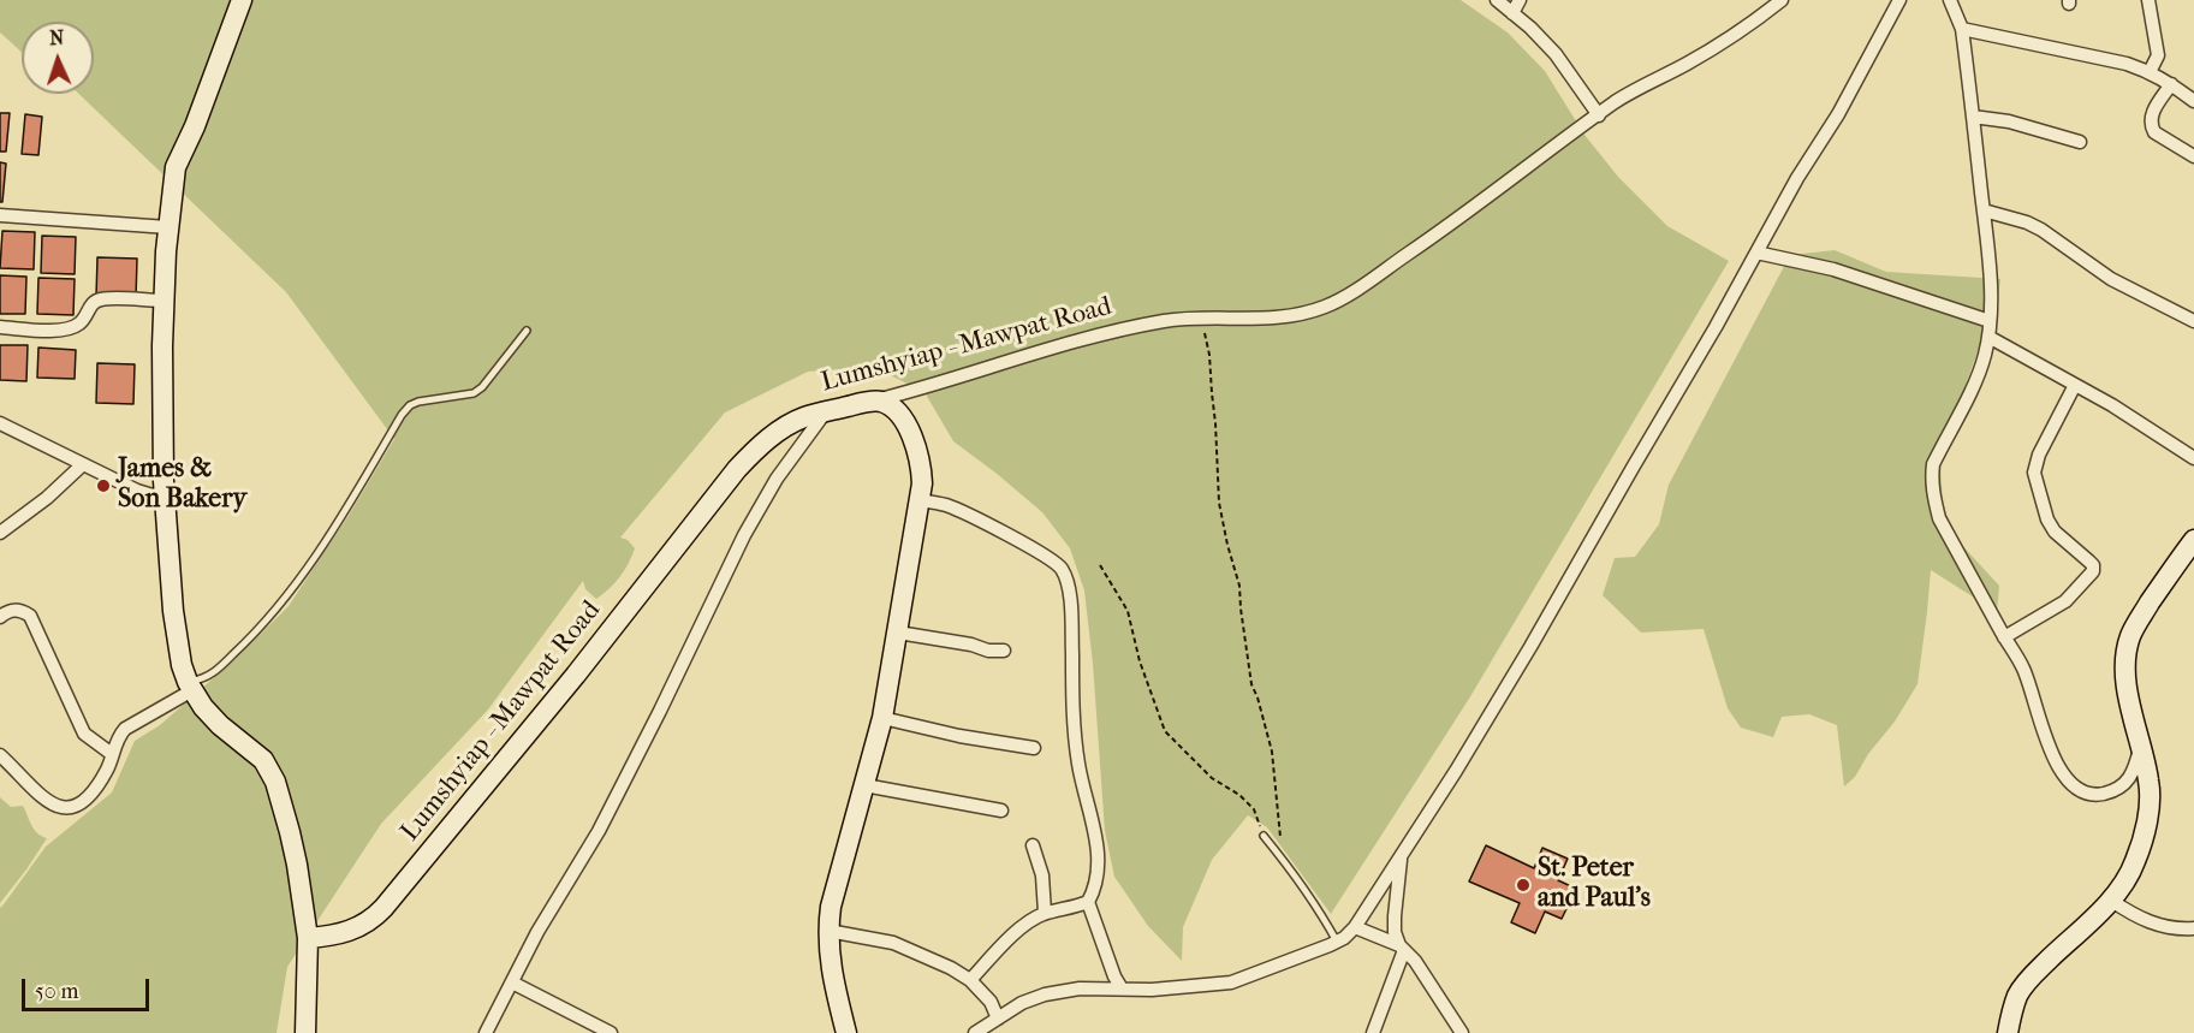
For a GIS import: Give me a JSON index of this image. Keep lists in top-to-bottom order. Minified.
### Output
{"streets":{"street":["Lumshyiap - Mawpat Road"]},"places":["James & Son Bakery","St. Peter and Paul's"],"scale_bar":"50 m","north":"top"}
